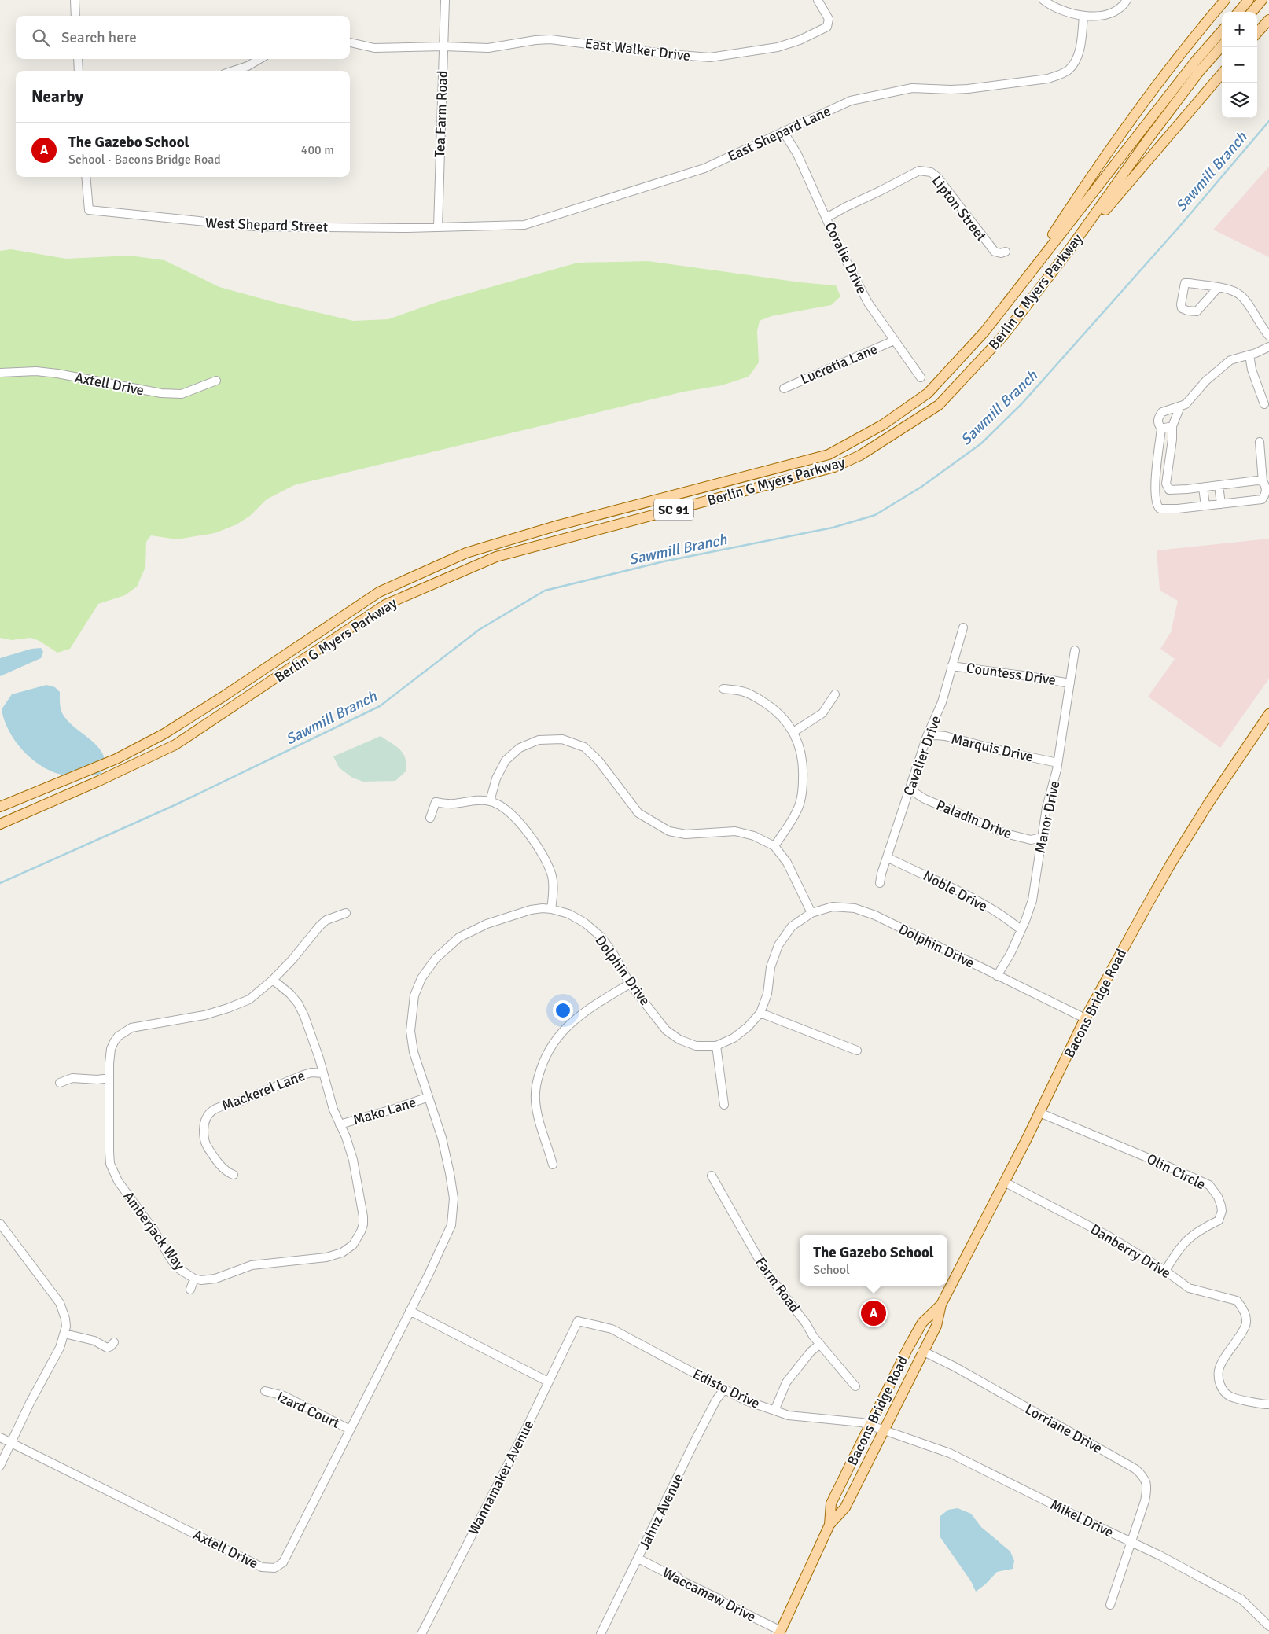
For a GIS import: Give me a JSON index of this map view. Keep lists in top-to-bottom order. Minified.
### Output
{"streets":{"main road":["Berlin G Myers Parkway","SC 91","Bacons Bridge Road"],"street":["East Walker Drive","Tea Farm Road","East Shepard Lane","Lipton Street","West Shepard Street","Coralie Drive","Lucretia Lane","Axtell Drive","Countess Drive","Marquis Drive","Cavalier Drive","Manor Drive","Paladin Drive","Noble Drive","Dolphin Drive","Mackerel Lane","Mako Lane","Olin Circle","Amberjack Way","Danberry Drive","Farm Road","Edisto Drive","Izard Court","Lorriane Drive","Wannamaker Avenue","Jahnz Avenue","Mikel Drive","Waccamaw Drive"]},"crossings":[["East Walker Drive","Tea Farm Road"],["Tea Farm Road","East Shepard Lane"],["Tea Farm Road","West Shepard Street"],["East Shepard Lane","West Shepard Street"],["East Shepard Lane","Coralie Drive"],["Lipton Street","Coralie Drive"],["Coralie Drive","Lucretia Lane"],["Axtell Drive","Dolphin Drive"],["Axtell Drive","Izard Court"],["Countess Drive","Cavalier Drive"],["Countess Drive","Manor Drive"],["Marquis Drive","Cavalier Drive"],["Marquis Drive","Manor Drive"],["Cavalier Drive","Paladin Drive"],["Cavalier Drive","Noble Drive"],["Manor Drive","Paladin Drive"],["Manor Drive","Noble Drive"],["Manor Drive","Dolphin Drive"],["Dolphin Drive","Bacons Bridge Road"],["Dolphin Drive","Mako Lane"],["Bacons Bridge Road","Olin Circle"],["Bacons Bridge Road","Danberry Drive"],["Bacons Bridge Road","Edisto Drive"],["Bacons Bridge Road","Lorriane Drive"],["Bacons Bridge Road","Mikel Drive"],["Bacons Bridge Road","Waccamaw Drive"],["Mackerel Lane","Amberjack Way"],["Mako Lane","Amberjack Way"],["Olin Circle","Danberry Drive"],["Edisto Drive","Wannamaker Avenue"],["Edisto Drive","Jahnz Avenue"],["Edisto Drive","Mikel Drive"],["Lorriane Drive","Mikel Drive"],["Jahnz Avenue","Waccamaw Drive"]],"water":["Sawmill Branch"],"page":{"map_buttons":["+","−"],"search":"Search here","heading":"Nearby","list":[{"mark":"A","name":"The Gazebo School","note":"School · Bacons Bridge Road","value":"400 m"}],"popup":["The Gazebo School","School"],"pins":"A"}}
